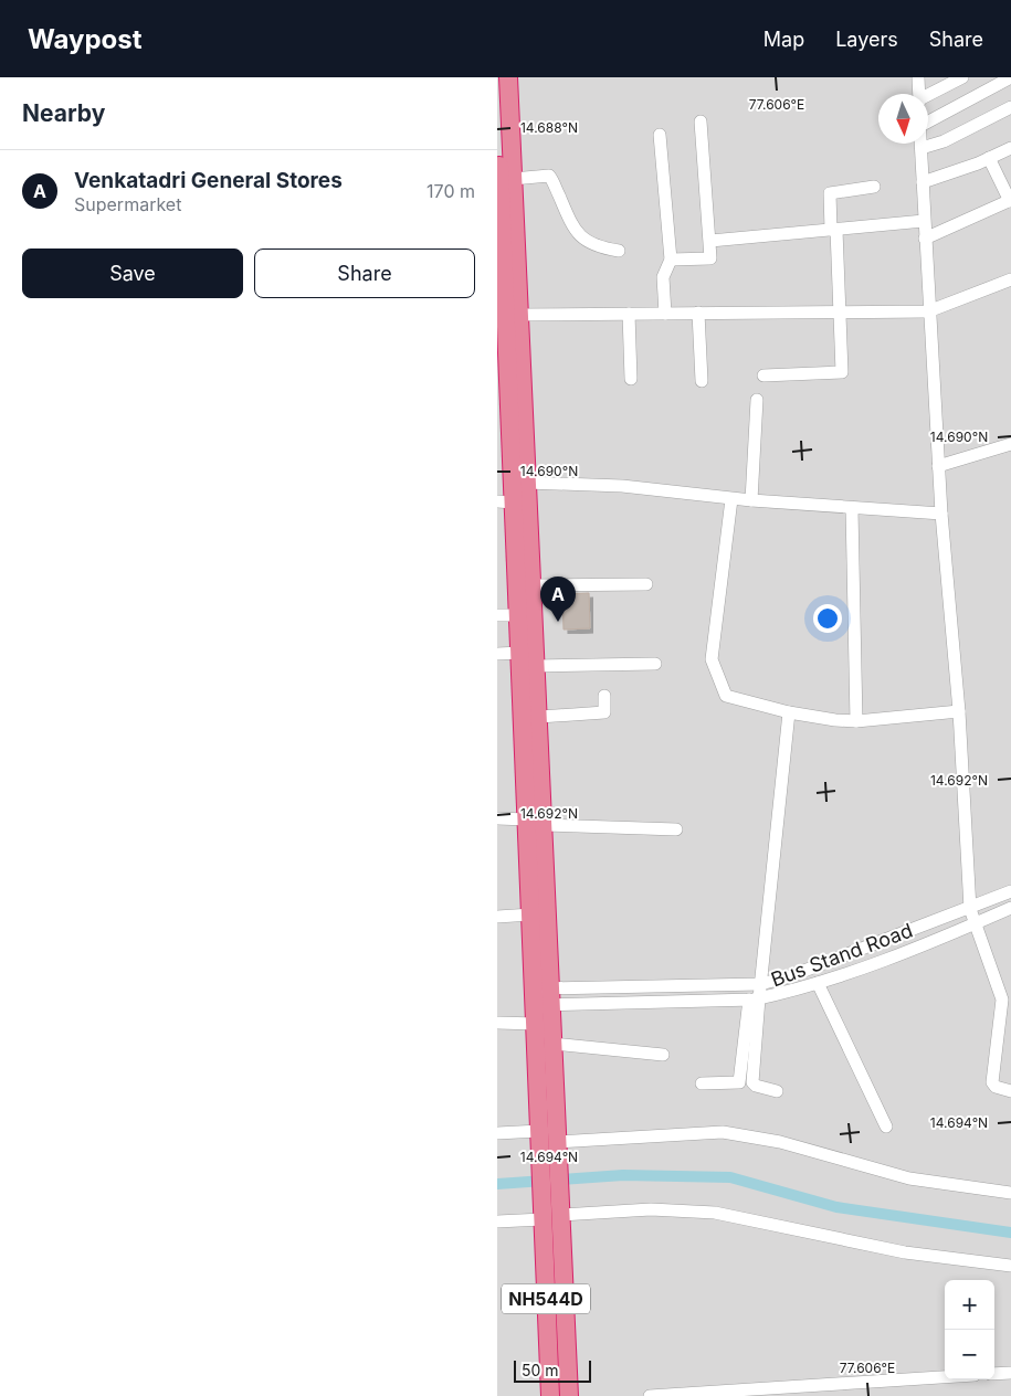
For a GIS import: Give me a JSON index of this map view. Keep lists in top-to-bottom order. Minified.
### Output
{"streets":{"highway":["NH544D"],"street":["Bus Stand Road"]},"crossings":[["Bus Stand Road","NH544D"]],"scale_bar":"50 m","north":"bottom","page":{"header":"Waypost","nav":["Map","Layers","Share"],"heading":"Nearby","list":[{"mark":"A","name":"Venkatadri General Stores","note":"Supermarket","value":"170 m"}],"buttons":["Save","Share"],"pins":"A","map_buttons":["+","−"],"scale":"50 m"},"coordinates":["77.606°E","14.688°N","14.690°N","14.692°N","14.694°N"]}
